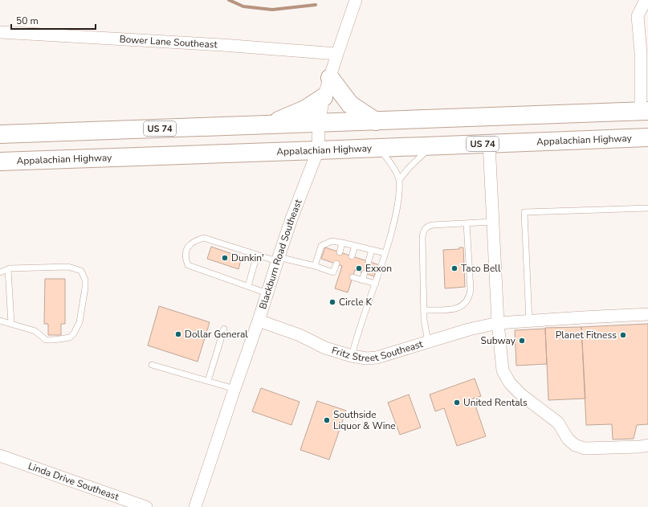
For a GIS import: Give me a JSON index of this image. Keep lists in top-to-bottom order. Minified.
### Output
{"streets":{"highway":["US 74","Appalachian Highway"],"street":["Bower Lane Southeast","Blackburn Road Southeast","Fritz Street Southeast","Linda Drive Southeast"]},"crossings":[["Bower Lane Southeast","Blackburn Road Southeast"],["US 74","Blackburn Road Southeast"],["Appalachian Highway","Blackburn Road Southeast"],["Blackburn Road Southeast","Fritz Street Southeast"]],"places":["Dunkin'","Exxon","Taco Bell","Circle K","Dollar General","Planet Fitness","Subway","United Rentals","Southside Liquor & Wine"],"scale_bar":"50 m"}
